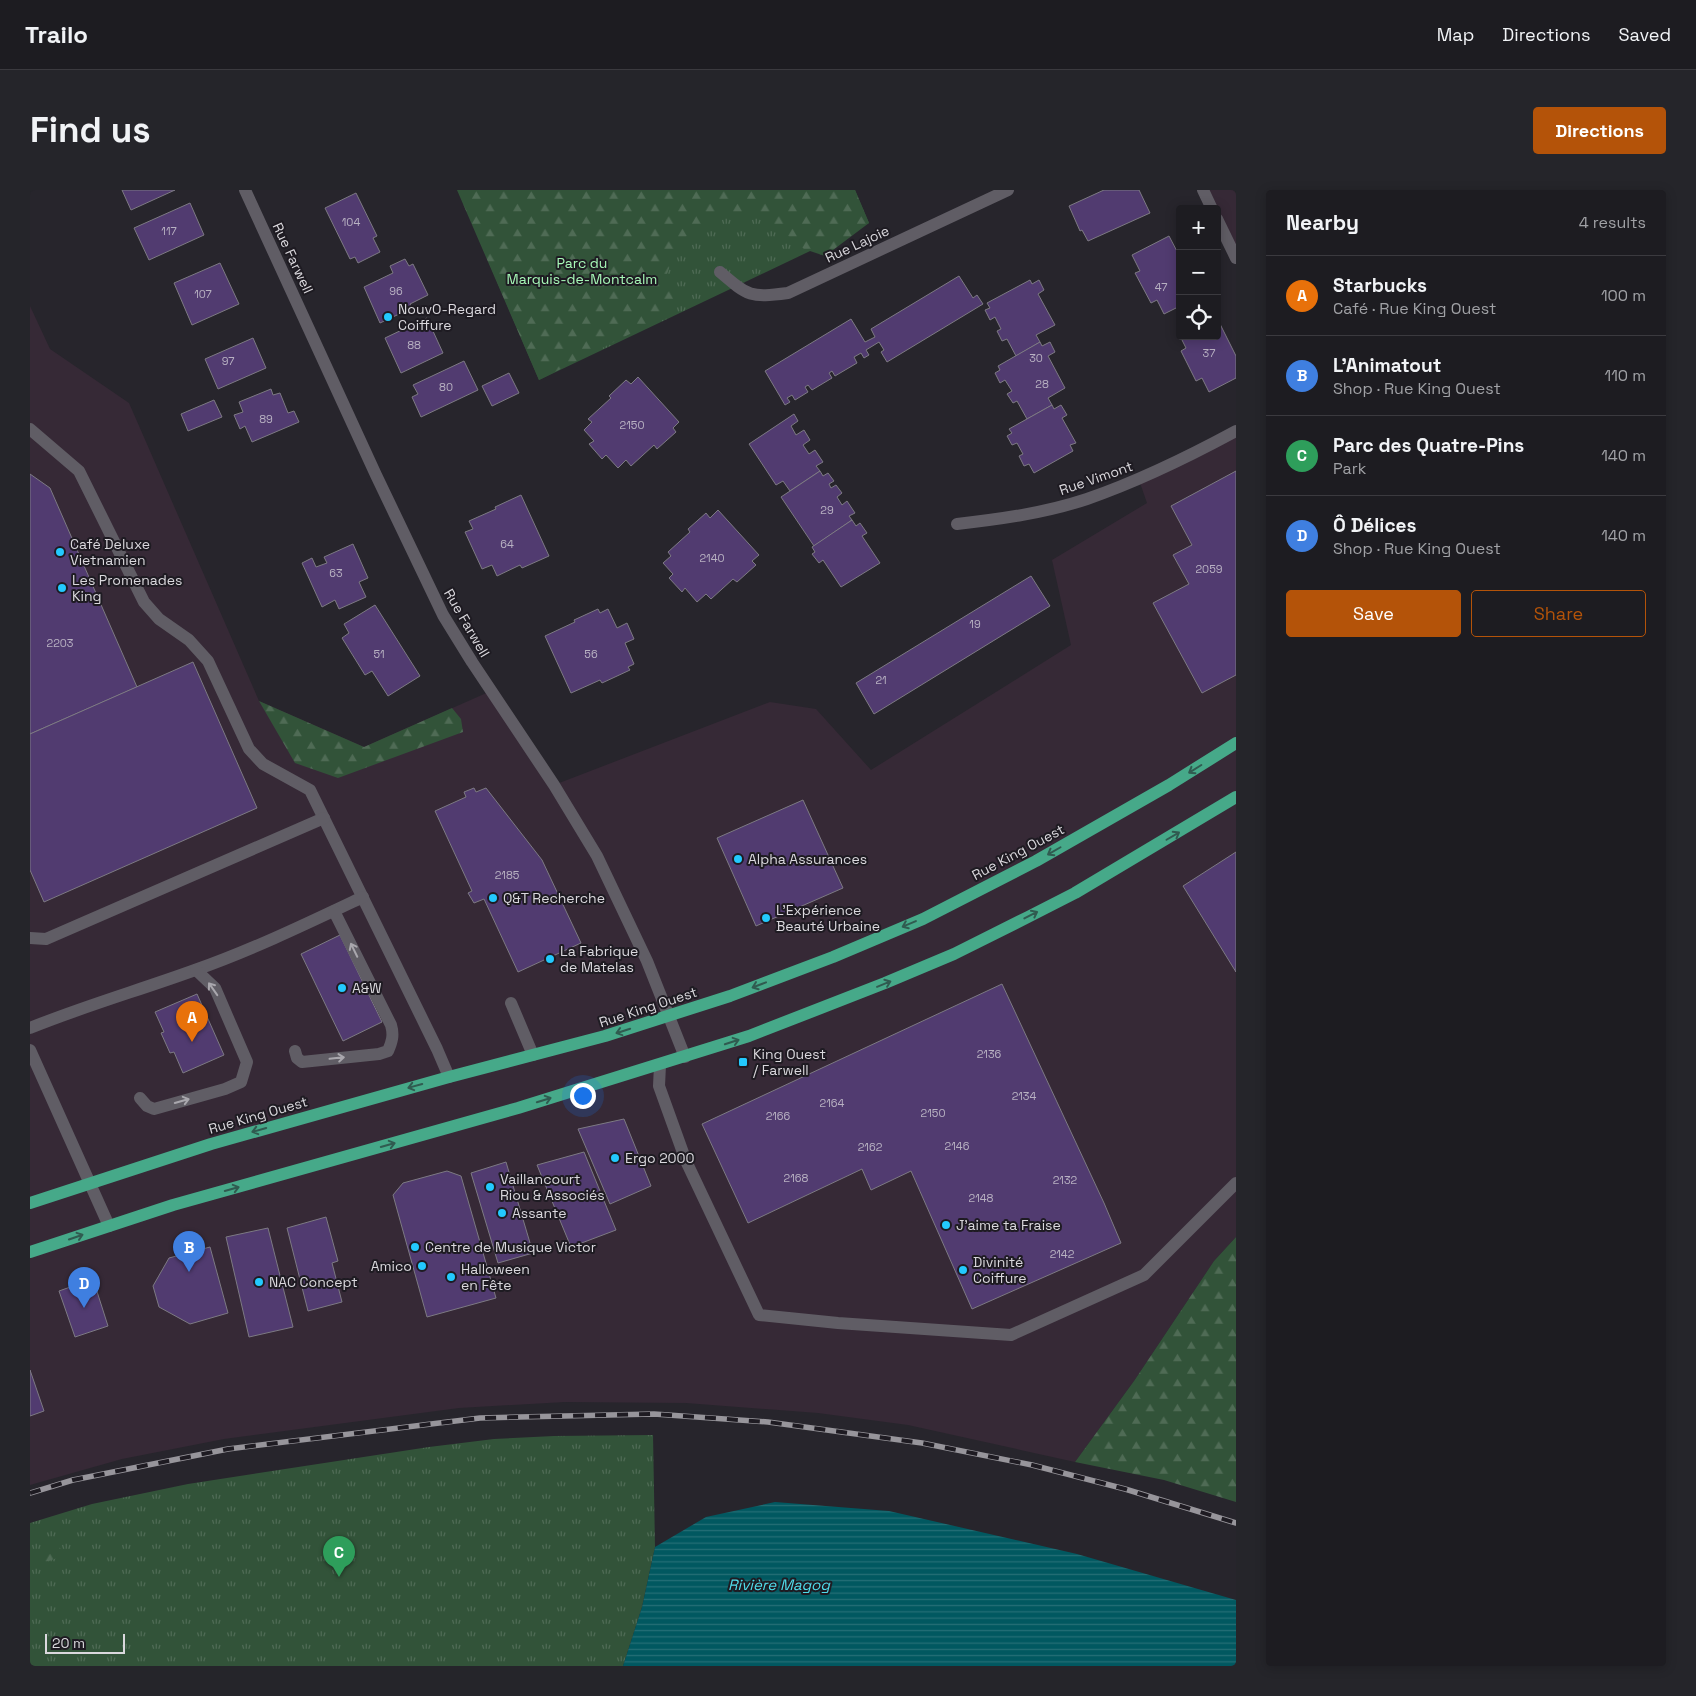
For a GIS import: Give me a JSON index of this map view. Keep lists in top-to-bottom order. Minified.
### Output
{"streets":{"main road":["Rue King Ouest"],"street":["Rue Lajoie","Rue Farwell","Rue Vimont"]},"crossings":[["Rue Farwell","Rue King Ouest"]],"water":["Rivière Magog"],"parks":["Parc du Marquis-de-Montcalm"],"places":{"other":["NouvO-Regard Coiffure","Café Deluxe Vietnamien","Les Promenades King","Alpha Assurances","Q&T Recherche","L'Expérience Beauté Urbaine","La Fabrique de Matelas","A&W","Ergo 2000","Vaillancourt Riou & Associés","Assante","J'aime ta Fraise","Centre de Musique Victor","Amico","Divinité Coiffure","Halloween en Fête","NAC Concept"],"transit":["King Ouest / Farwell"]},"house_numbers":["104","117","47","96","107","88","37","30","97","28","80","89","2150","29","64","2140","2059","63","19","2203","51","56","21","2185","2136","2134","2164","2150","2166","2146","2162","2168","2132","2148","2142"],"scale_bar":"20 m","page":{"header":"Trailo","nav":["Map","Directions","Saved"],"buttons":["Directions",["Save","Share"]],"title":"Find us","heading":["Nearby","4 results"],"map_buttons":["+","−"],"list":[{"mark":"A","name":"Starbucks","note":"Café · Rue King Ouest","value":"100 m"},{"mark":"B","name":"L'Animatout","note":"Shop · Rue King Ouest","value":"110 m"},{"mark":"C","name":"Parc des Quatre-Pins","note":"Park","value":"140 m"},{"mark":"D","name":"Ô Délices","note":"Shop · Rue King Ouest","value":"140 m"}],"pins":["A","B","D","C"],"scale":"20 m"}}
